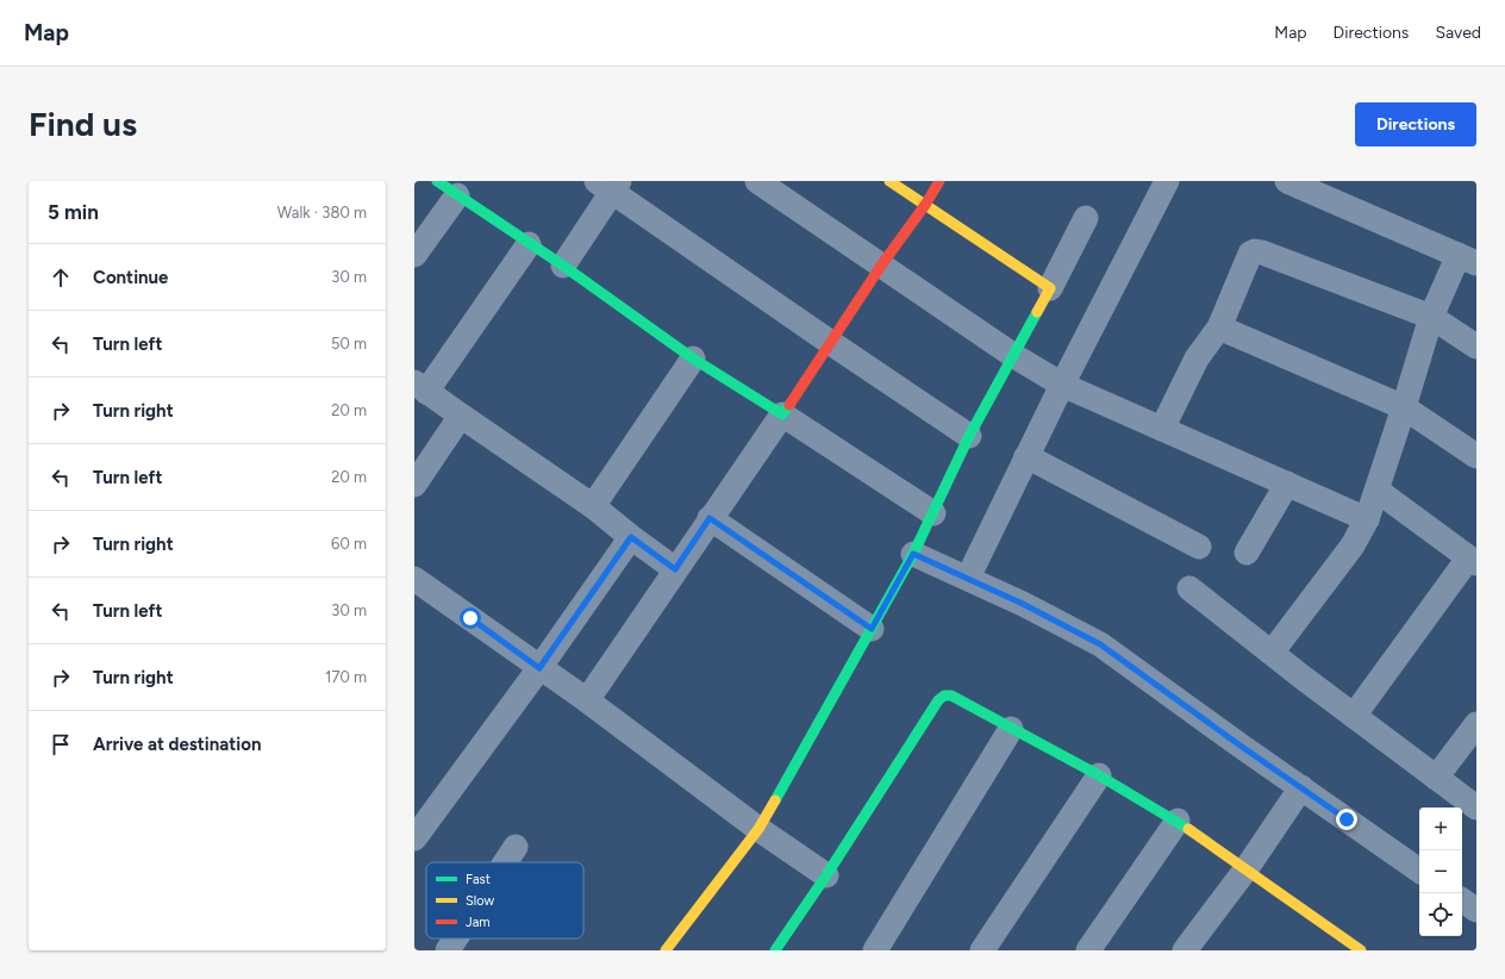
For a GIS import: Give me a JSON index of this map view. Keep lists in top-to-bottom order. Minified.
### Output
{"legend":["Fast","Slow","Jam"],"page":{"header":"Map","nav":["Map","Directions","Saved"],"buttons":"Directions","title":"Find us","heading":["5 min","Walk · 380 m"],"list":[["Continue","30 m"],["Turn left","50 m"],["Turn right","20 m"],["Turn left","20 m"],["Turn right","60 m"],["Turn left","30 m"],["Turn right","170 m"],"Arrive at destination"],"map_buttons":["+","−"]}}
